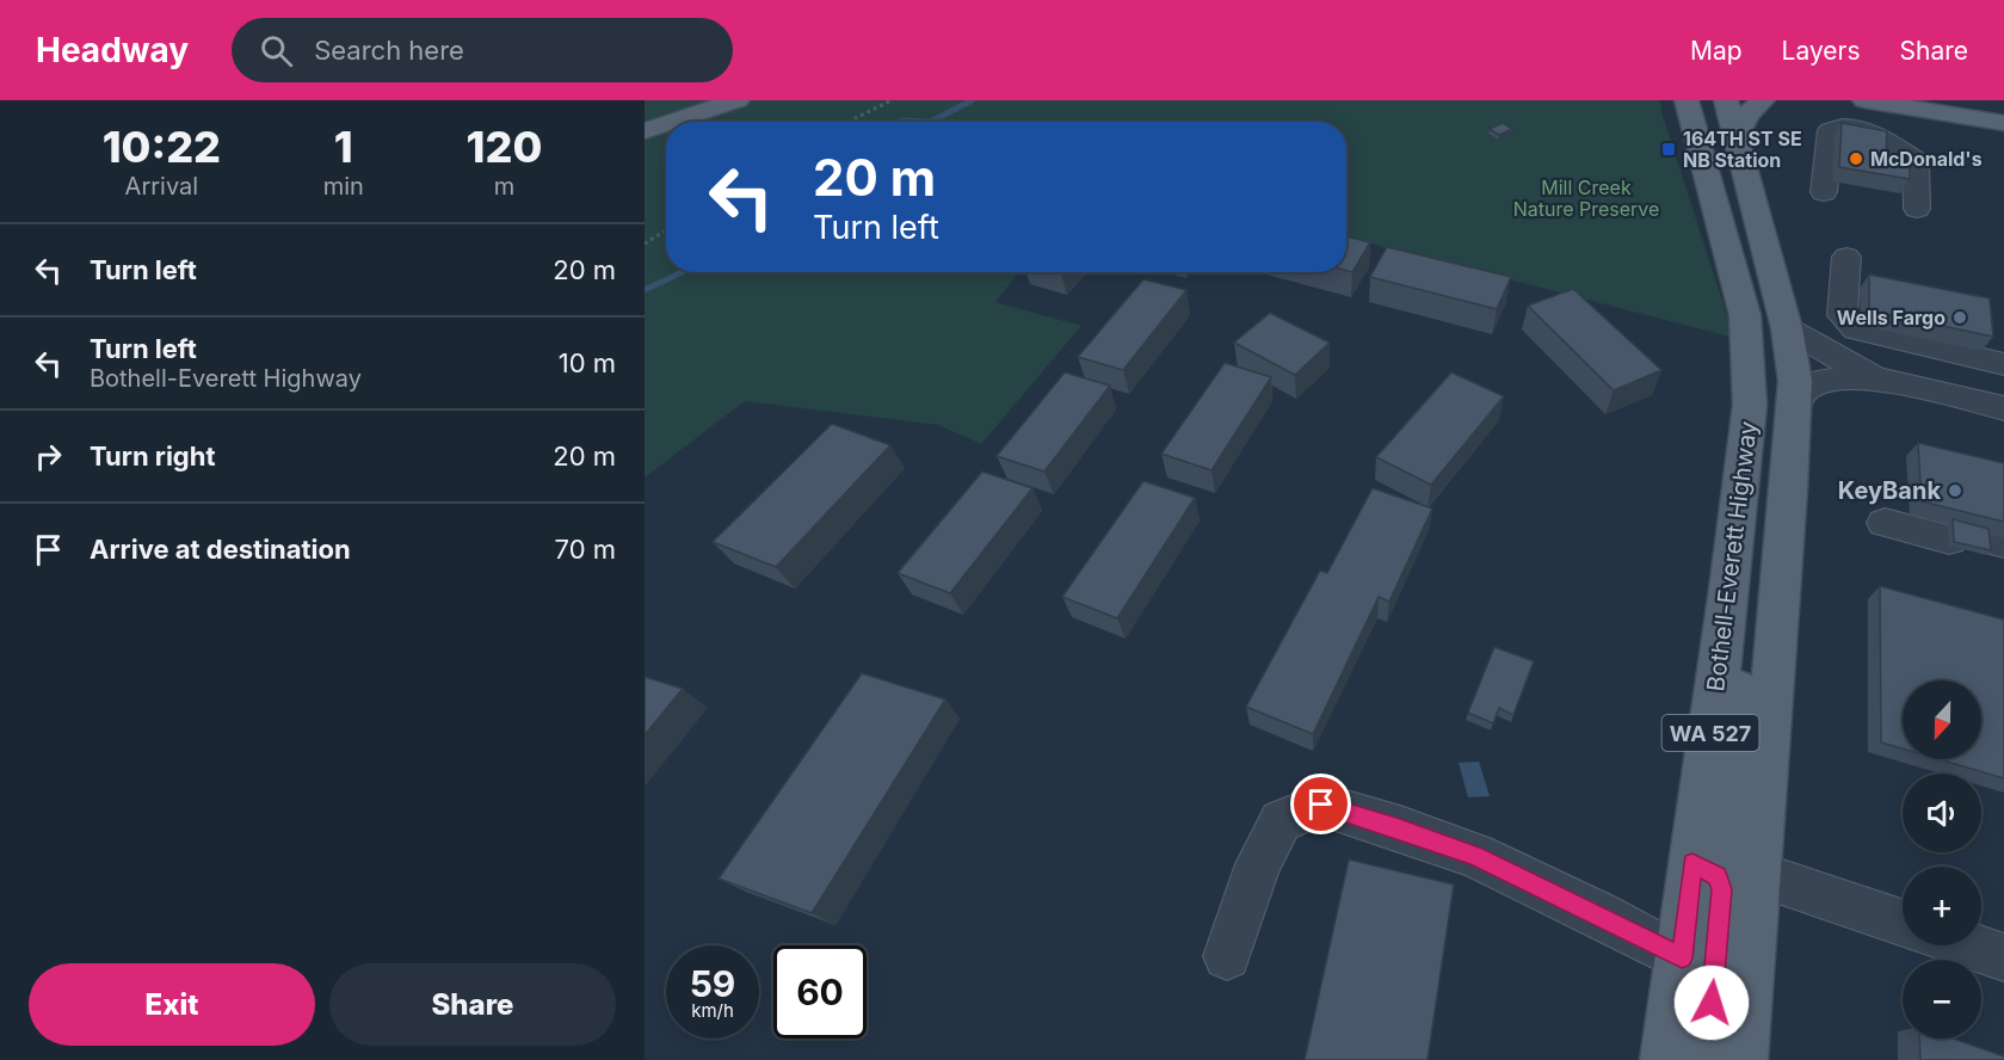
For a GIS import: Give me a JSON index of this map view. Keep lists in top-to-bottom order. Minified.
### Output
{"streets":{"main road":["Bothell-Everett Highway","WA 527"]},"parks":["Mill Creek Nature Preserve"],"places":{"transit":["164TH ST SE NB Station"],"other":["McDonald's","Wells Fargo","KeyBank"]},"north":"bottom","page":{"header":"Headway","search":"Search here","nav":["Map","Layers","Share"],"eta":["10:22","Arrival","1","min","120","m"],"turn":["20 m","Turn left"],"list":[{"name":"Turn left","value":"20 m"},{"name":"Turn left","note":"Bothell-Everett Highway","value":"10 m"},{"name":"Turn right","value":"20 m"},{"name":"Arrive at destination","value":"70 m"}],"map_buttons":["+","−"],"speed":"59 km/h","limit":"60","buttons":["Exit","Share"]}}
